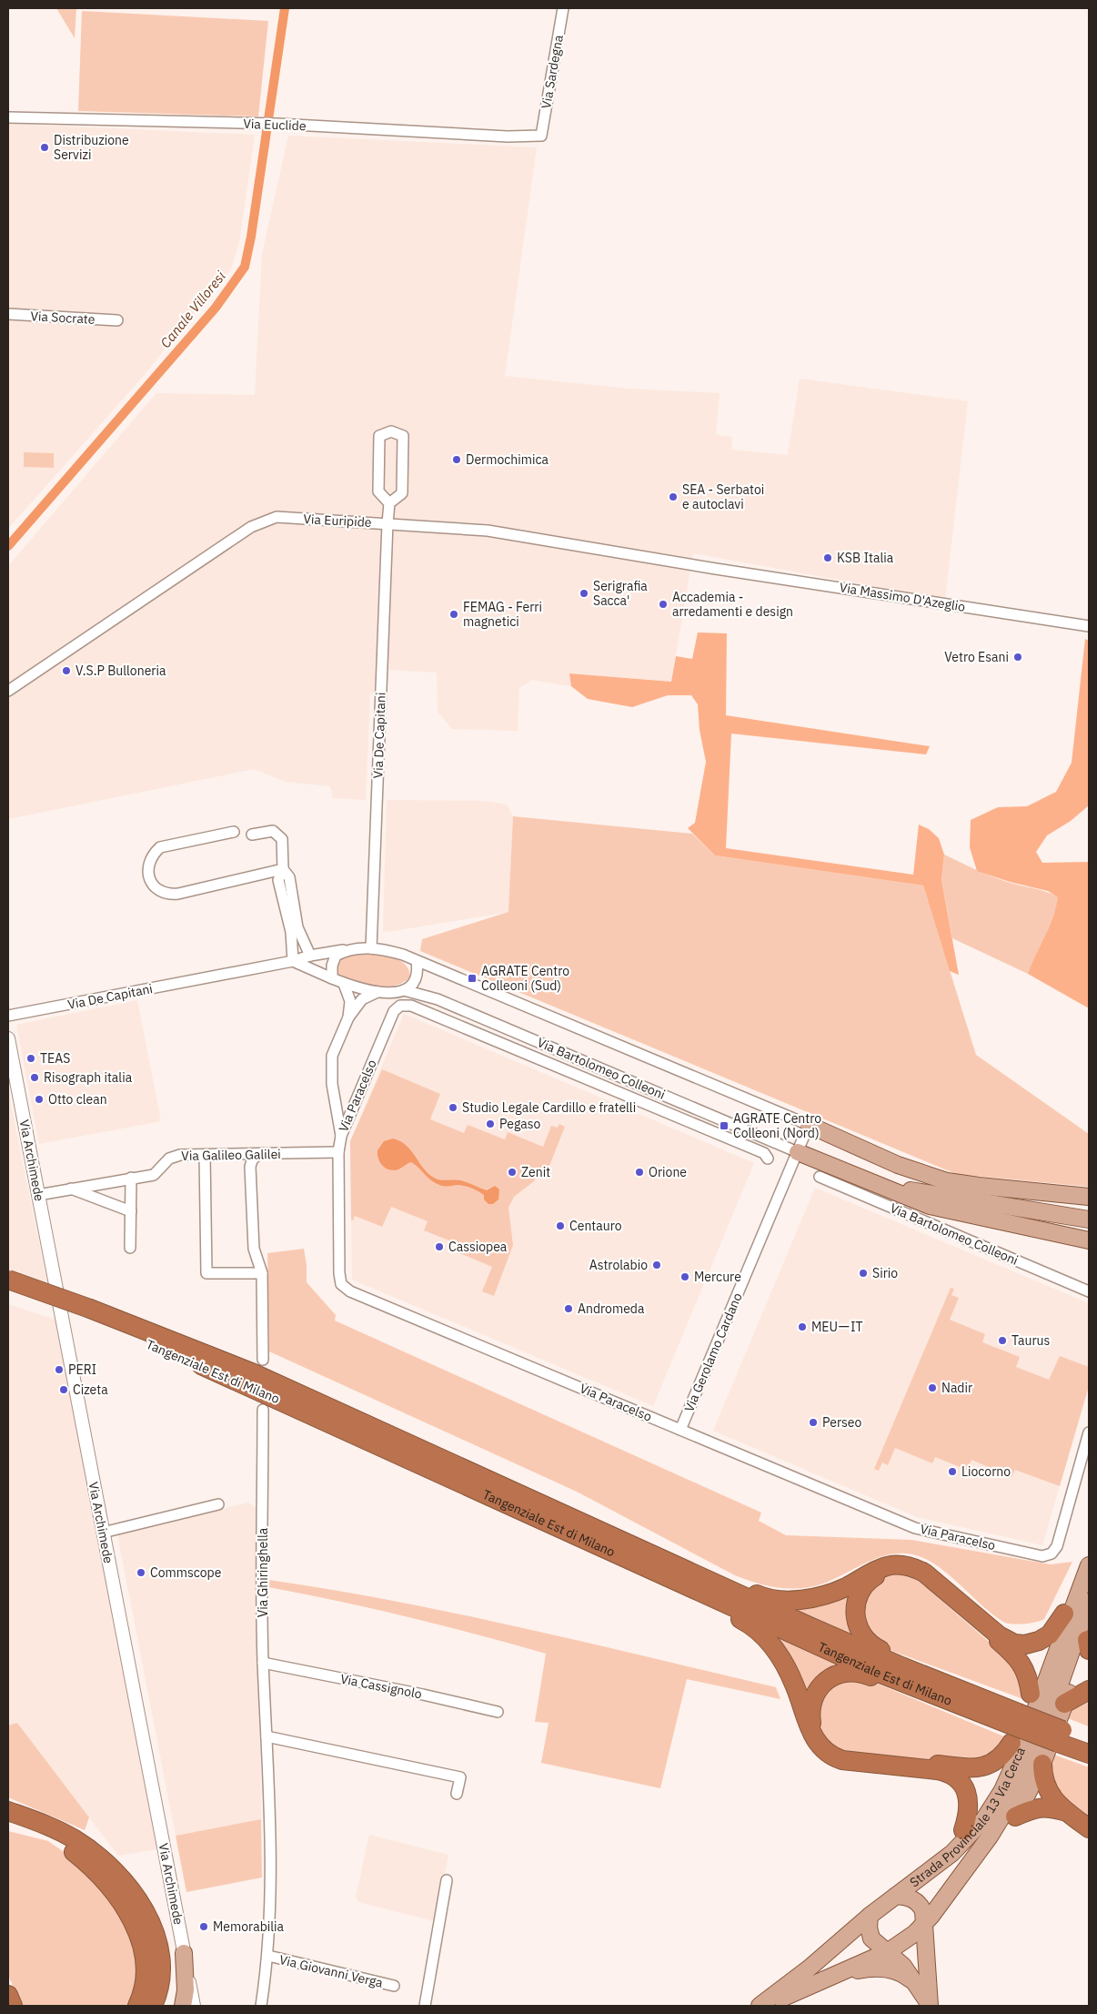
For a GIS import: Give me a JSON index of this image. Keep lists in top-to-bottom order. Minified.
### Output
{"streets":{"highway":["Tangenziale Est di Milano"],"main road":["Strada Provinciale 13 Via Cerca"],"street":["Via Sardegna","Via Euclide","Via Socrate","Via Euripide","Via Massimo D'Azeglio","Via De Capitani","Via Bartolomeo Colleoni","Via Paracelso","Via Galileo Galilei","Via Archimede","Via Gerolamo Cardano","Via Ghiringhella","Via Cassignolo","Via Giovanni Verga"]},"crossings":[["Via Sardegna","Via Euclide"],["Via Euripide","Via Massimo D'Azeglio"],["Via Euripide","Via De Capitani"],["Via De Capitani","Via Bartolomeo Colleoni"],["Via Bartolomeo Colleoni","Via Paracelso"],["Via Bartolomeo Colleoni","Via Gerolamo Cardano"],["Via Paracelso","Via Galileo Galilei"],["Via Paracelso","Via Gerolamo Cardano"],["Via Galileo Galilei","Via Archimede"],["Via Ghiringhella","Via Cassignolo"],["Via Ghiringhella","Via Giovanni Verga"]],"water":["Canale Villoresi"],"places":{"other":["Distribuzione Servizi","Dermochimica","SEA - Serbatoi e autoclavi","KSB Italia","Serigrafia Sacca'","Accademia - arredamenti e design","FEMAG - Ferri magnetici","Vetro Esani","V.S.P Bulloneria","TEAS","Risograph italia","Otto clean","Studio Legale Cardillo e fratelli","Pegaso","Zenit","Orione","Centauro","Cassiopea","Astrolabio","Sirio","Mercure","Andromeda","MEUーIT","Taurus","PERI","Nadir","Cizeta","Perseo","Liocorno","Commscope","Memorabilia"],"transit":["AGRATE Centro Colleoni (Sud)","AGRATE Centro Colleoni (Nord)"]}}
